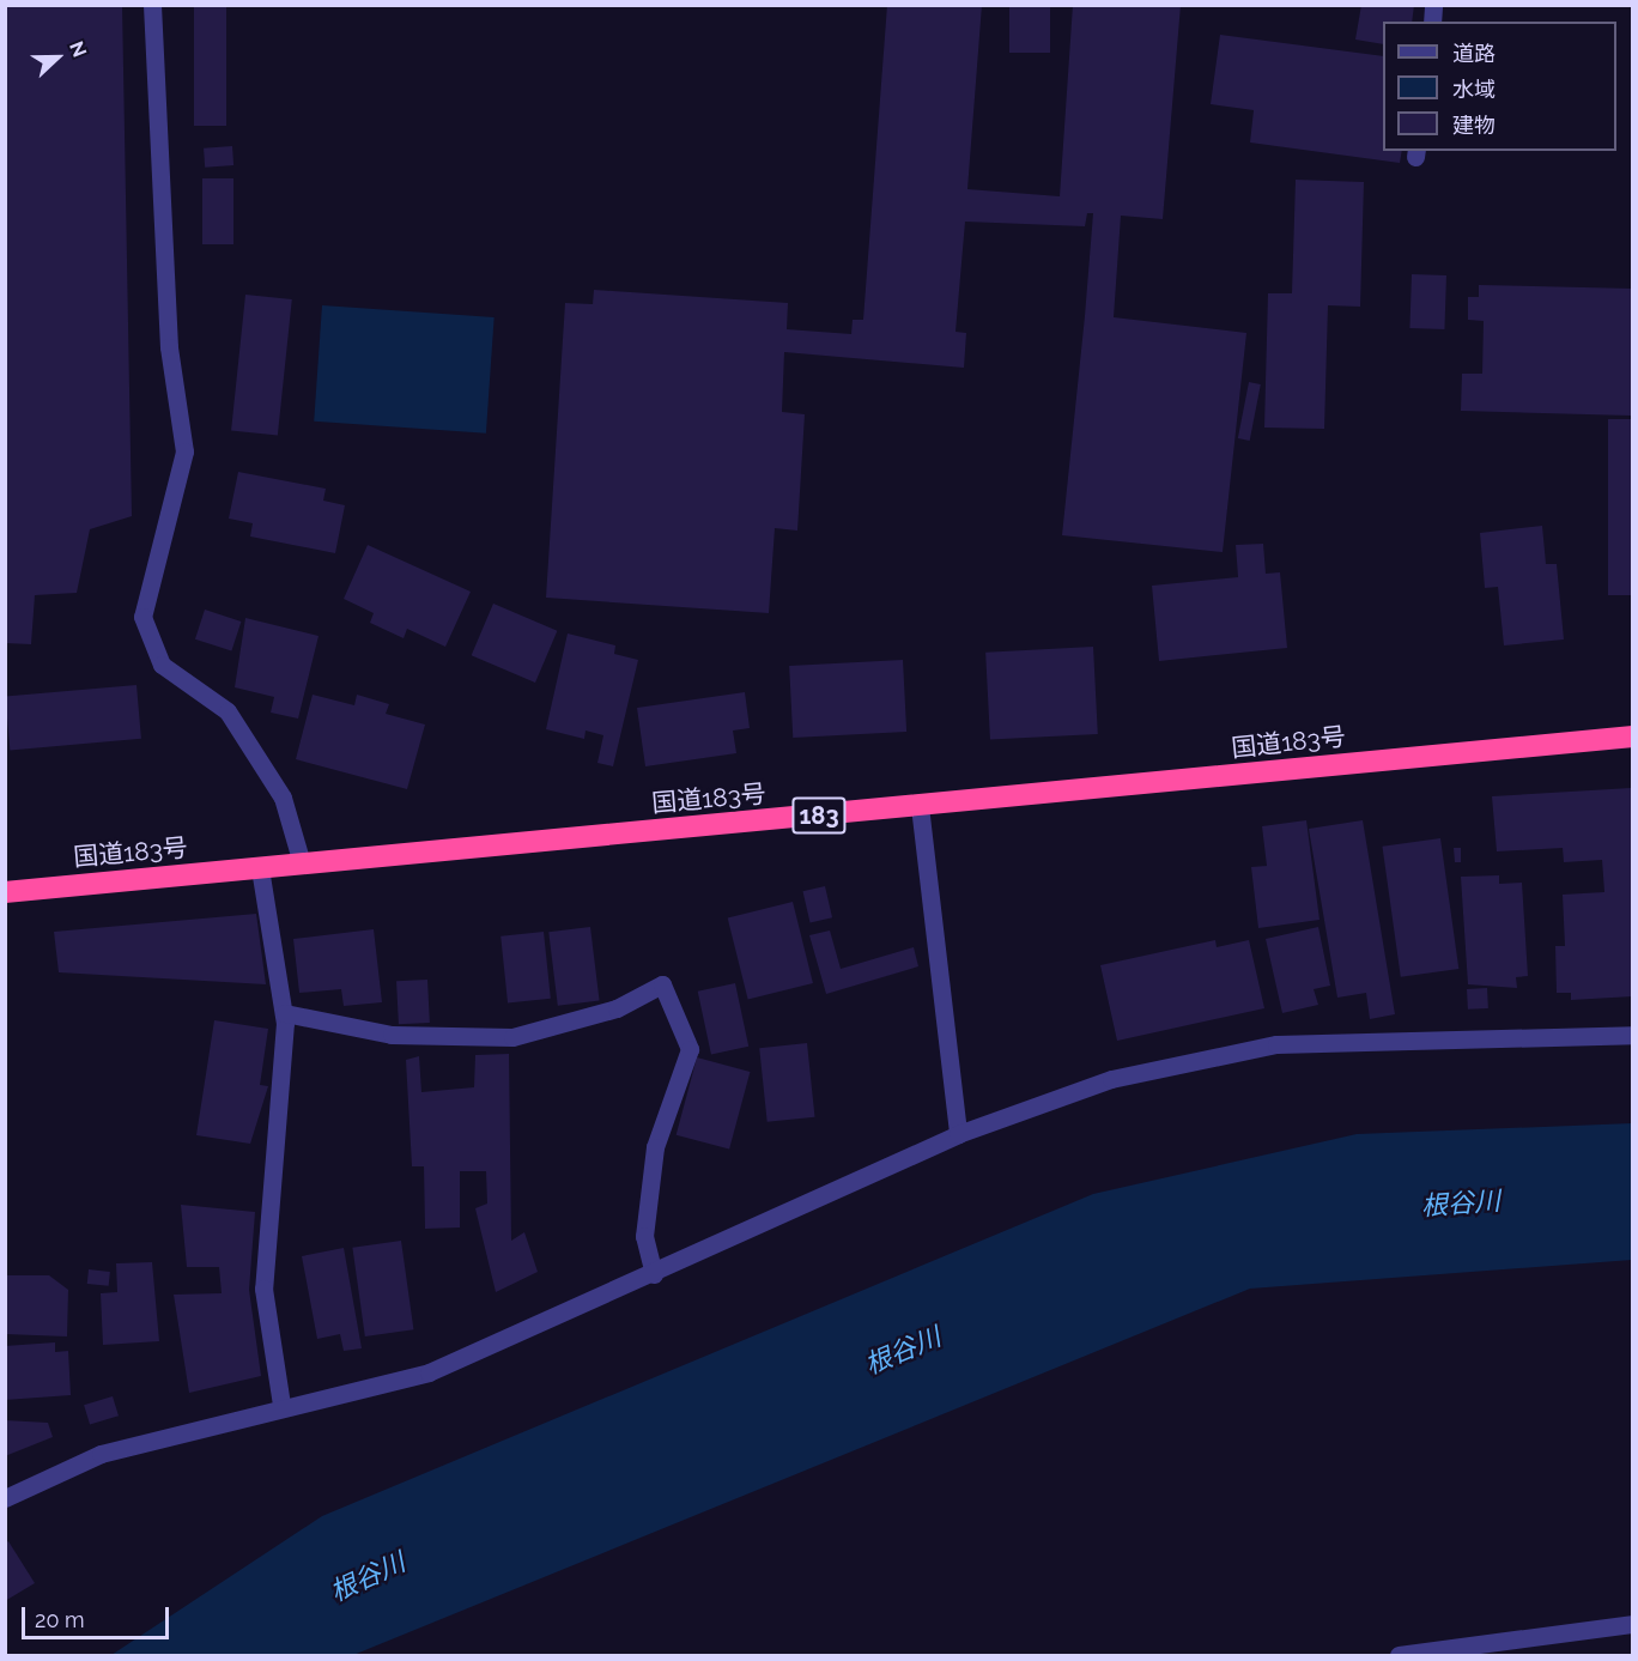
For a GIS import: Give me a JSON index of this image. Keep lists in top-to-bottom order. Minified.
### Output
{"streets":{"highway":["国道183号","183"]},"water":["根谷川"],"legend":["道路","水域","建物"],"scale_bar":"20 m","north":"right"}
